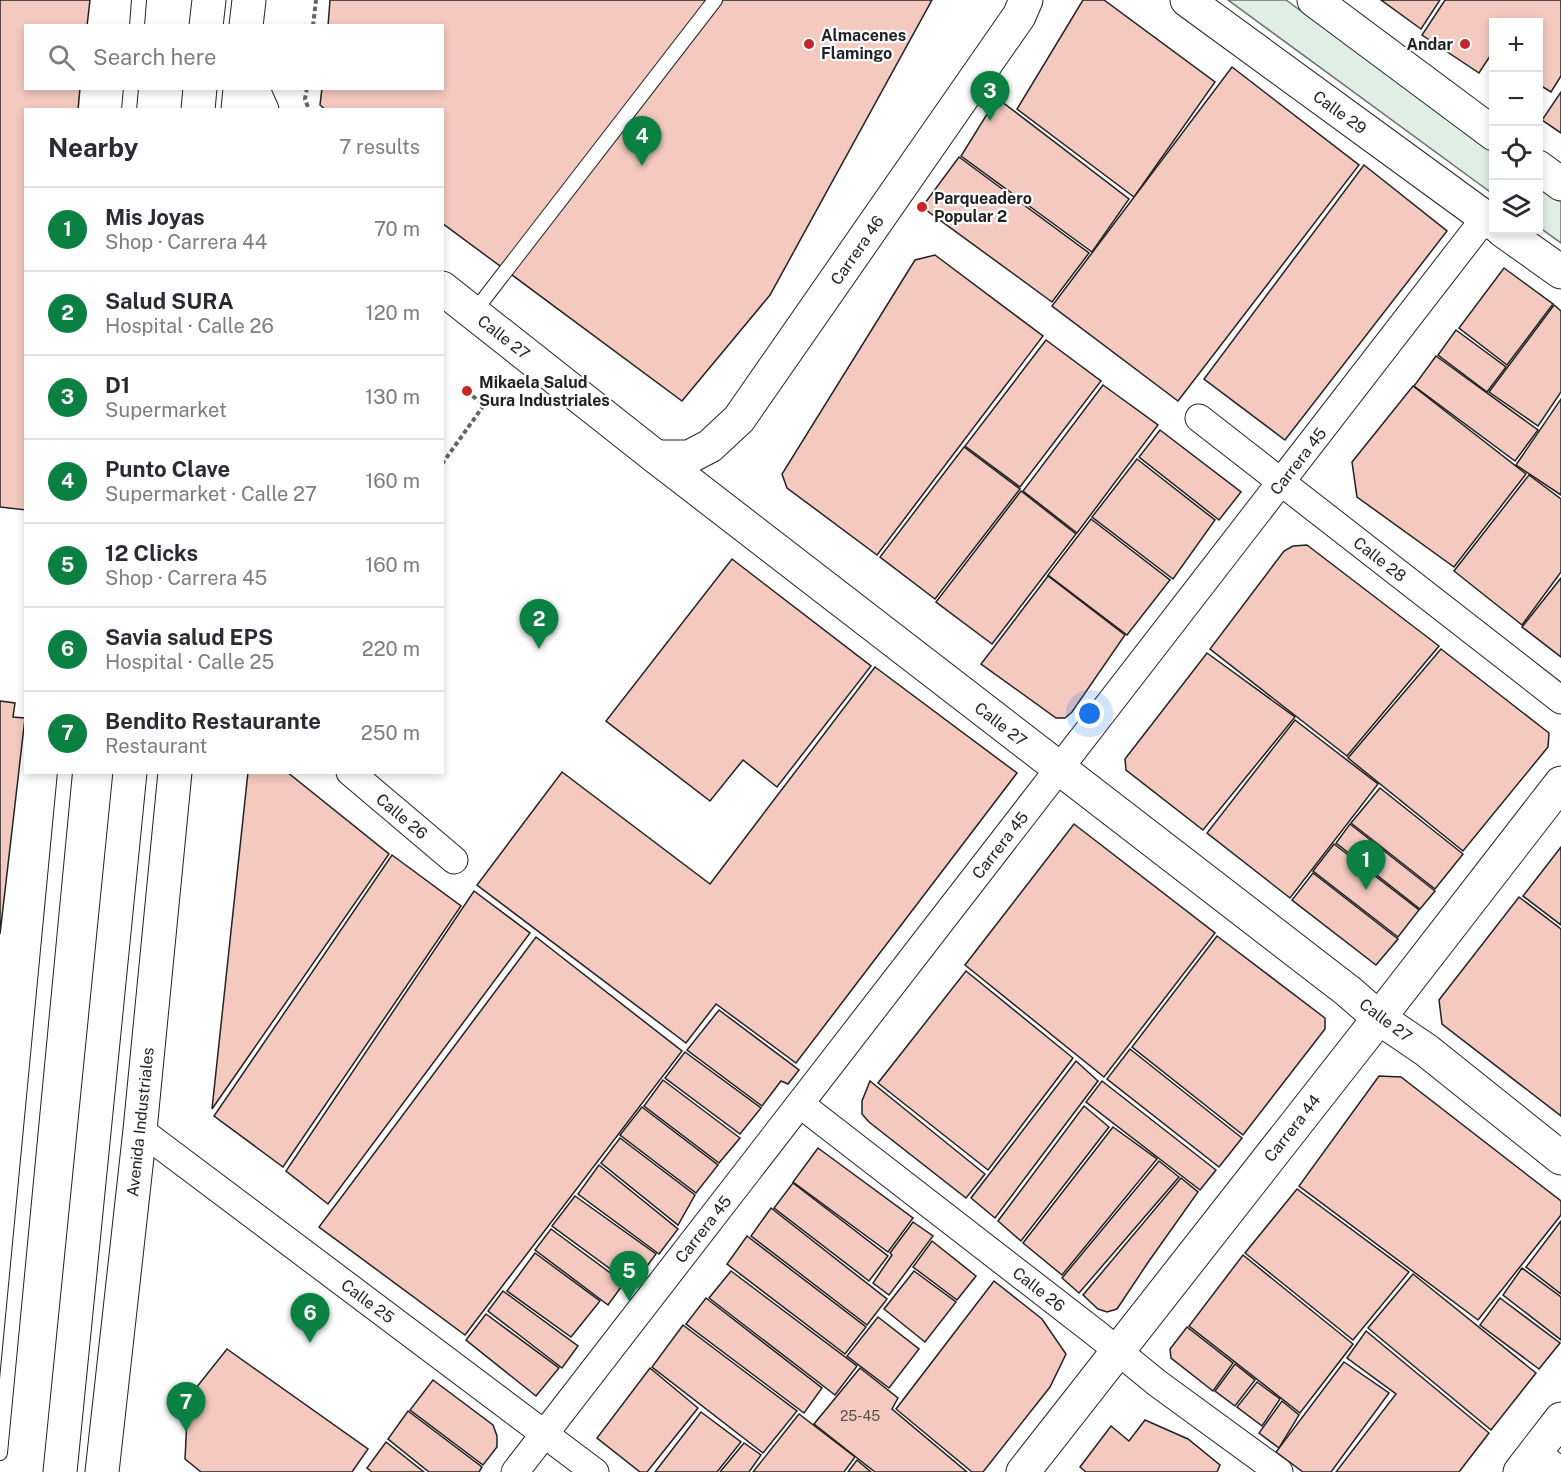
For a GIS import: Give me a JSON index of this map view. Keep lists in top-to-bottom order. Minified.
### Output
{"streets":{"street":["Calle 29","Carrera 46","Calle 27","Carrera 45","Calle 28","Calle 26","Avenida Industriales","Carrera 44","Calle 25"]},"crossings":[["Carrera 46","Calle 27"],["Calle 27","Carrera 45"],["Calle 27","Carrera 44"],["Carrera 45","Calle 28"],["Carrera 45","Calle 26"],["Carrera 45","Calle 25"],["Calle 26","Carrera 44"],["Avenida Industriales","Calle 25"]],"places":["Almacenes Flamingo","Andar","Parqueadero Popular 2","Mikaela Salud Sura Industriales"],"house_numbers":["25-45"],"page":{"map_buttons":["+","−"],"search":"Search here","pins":["3","4","2","1","5","6","7"],"heading":["Nearby","7 results"],"list":[{"mark":"1","name":"Mis Joyas","note":"Shop · Carrera 44","value":"70 m"},{"mark":"2","name":"Salud SURA","note":"Hospital · Calle 26","value":"120 m"},{"mark":"3","name":"D1","note":"Supermarket","value":"130 m"},{"mark":"4","name":"Punto Clave","note":"Supermarket · Calle 27","value":"160 m"},{"mark":"5","name":"12 Clicks","note":"Shop · Carrera 45","value":"160 m"},{"mark":"6","name":"Savia salud EPS","note":"Hospital · Calle 25","value":"220 m"},{"mark":"7","name":"Bendito Restaurante","note":"Restaurant","value":"250 m"}]}}
